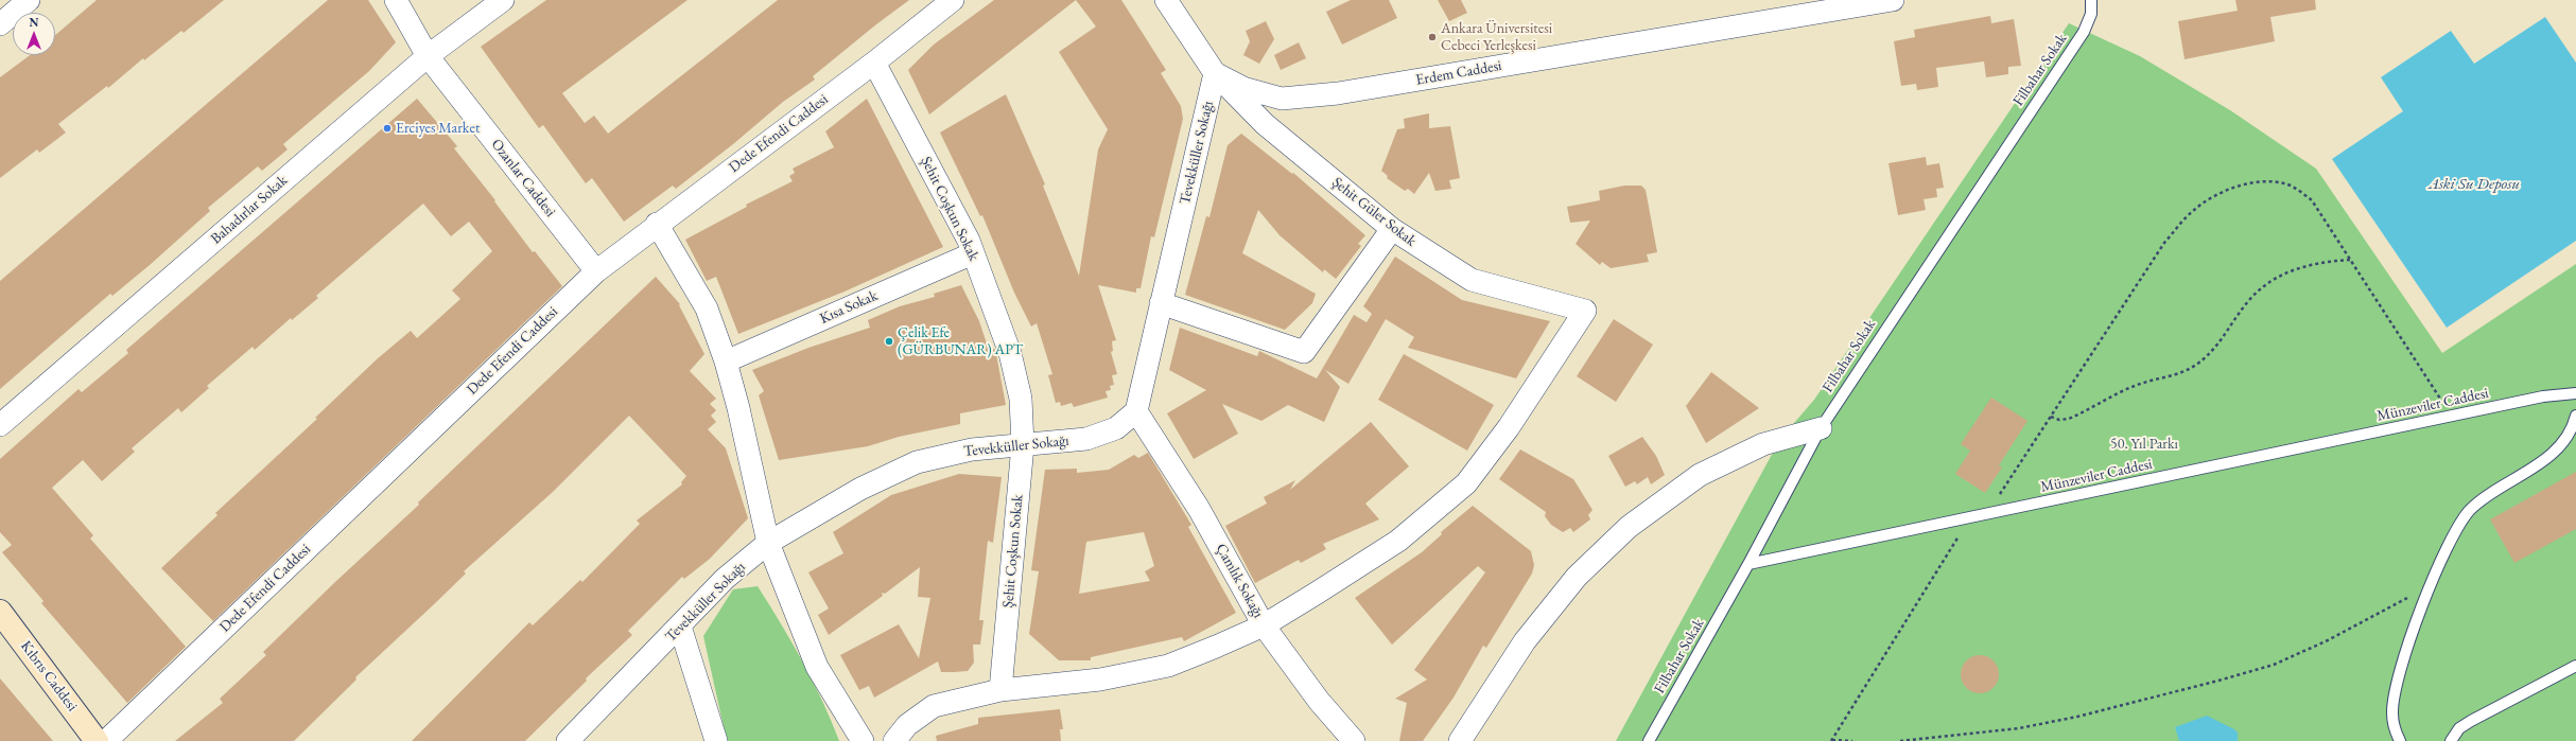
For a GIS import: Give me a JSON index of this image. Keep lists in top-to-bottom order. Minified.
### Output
{"streets":{"main road":["Kıbrıs Caddesi"],"street":["Erdem Caddesi","Dede Efendi Caddesi","Tevekküller Sokağı","Ozanlar Caddesi","Şehit Coşkun Sokak","Bahadırlar Sokak","Şehit Güler Sokak","Kısa Sokak","Çamlık Sokağı"],"lane":["Filbahar Sokak","Münzeviler Caddesi"]},"crossings":[["Filbahar Sokak","Münzeviler Caddesi"],["Erdem Caddesi","Tevekküller Sokağı"],["Erdem Caddesi","Şehit Güler Sokak"],["Dede Efendi Caddesi","Ozanlar Caddesi"],["Dede Efendi Caddesi","Şehit Coşkun Sokak"],["Tevekküller Sokağı","Şehit Coşkun Sokak"],["Tevekküller Sokağı","Şehit Güler Sokak"],["Tevekküller Sokağı","Çamlık Sokağı"],["Ozanlar Caddesi","Bahadırlar Sokak"],["Şehit Coşkun Sokak","Kısa Sokak"],["Şehit Güler Sokak","Çamlık Sokağı"]],"water":["Aski Su Deposu"],"parks":["50. Yıl Parkı"],"places":["Ankara Üniversitesi Cebeci Yerleşkesi","Erciyes Market","Çelik Efe (GÜRBUNAR) APT"],"north":"top"}
